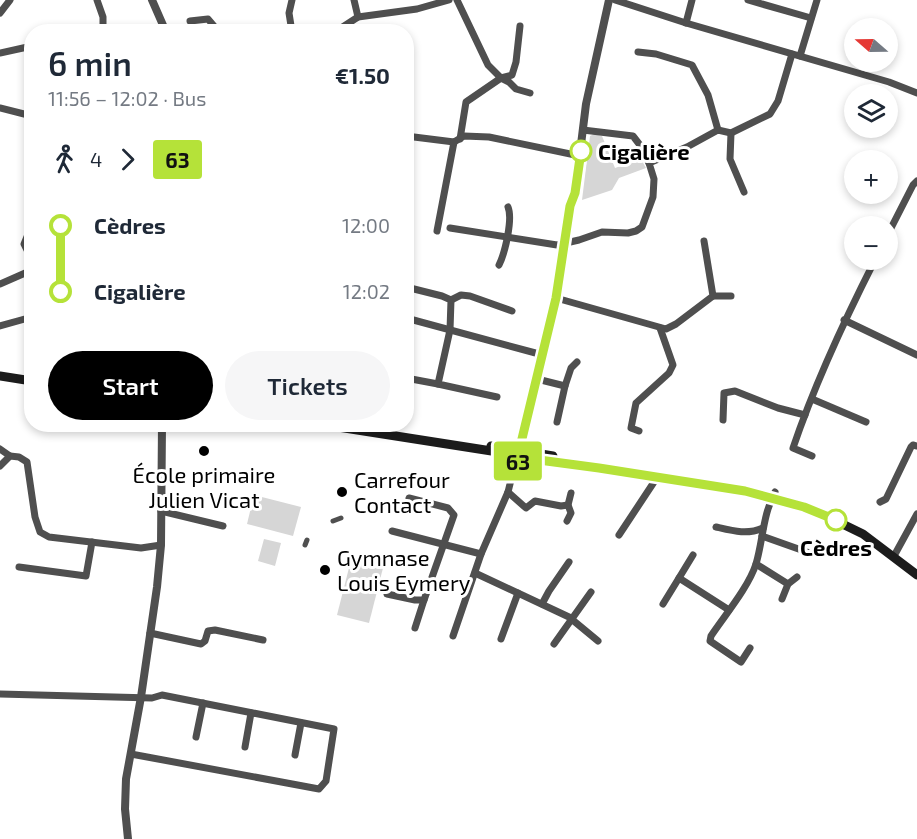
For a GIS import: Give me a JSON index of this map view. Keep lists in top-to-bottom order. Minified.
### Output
{"places":["Cigalière","École primaire Julien Vicat","Carrefour Contact","Cèdres","Gymnase Louis Eymery"],"lines":["bus line 63"],"north":"left","page":{"on_map":"63","map_buttons":["+","−"],"heading":["6 min","11:56 – 12:02 · Bus","€1.50"],"legs":["4","63"],"list":[{"name":"Cèdres","value":"12:00"},{"name":"Cigalière","value":"12:02"}],"buttons":["Start","Tickets"]}}
